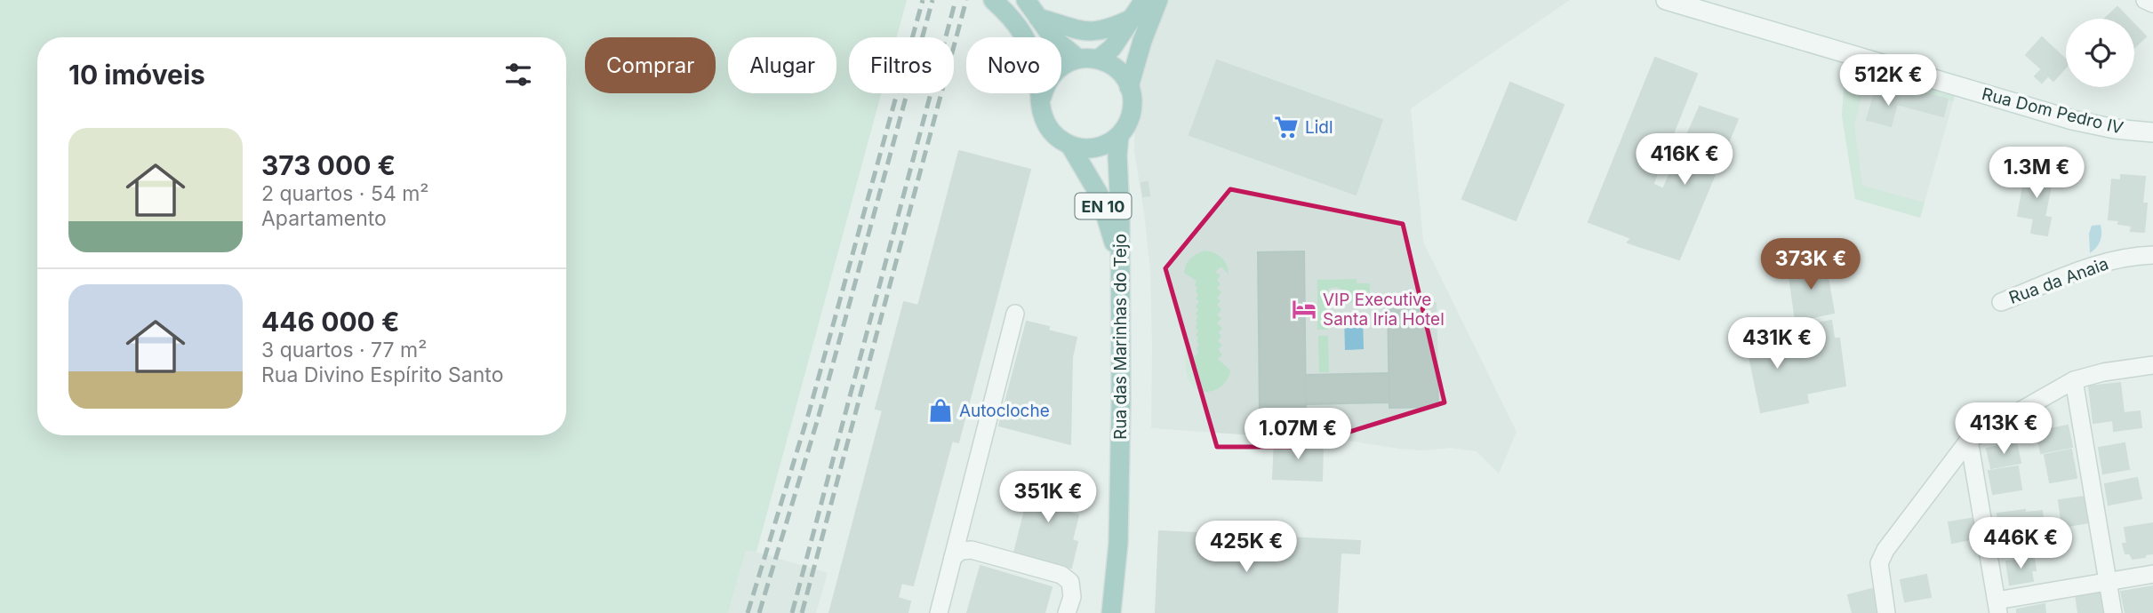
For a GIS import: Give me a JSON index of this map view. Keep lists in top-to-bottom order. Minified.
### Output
{"streets":{"main road":["EN 10","Rua das Marinhas do Tejo"],"street":["Rua Dom Pedro IV","Rua da Anaia"]},"crossings":[["EN 10","Rua das Marinhas do Tejo"]],"places":{"supermarket":["Lidl"],"hotel":["VIP Executive Santa Iria Hotel"],"shop":["Autocloche"]},"page":{"chip":["Comprar","Alugar","Filtros","Novo"],"heading":"10 imóveis","price":["512K €","416K €","1.3M €","373K €","431K €","413K €","1.07M €","351K €","446K €","425K €"],"list":[{"name":"373 000 €","note":"2 quartos · 54 m² · Apartamento"},{"name":"446 000 €","note":"3 quartos · 77 m² · Rua Divino Espírito Santo"}]}}
